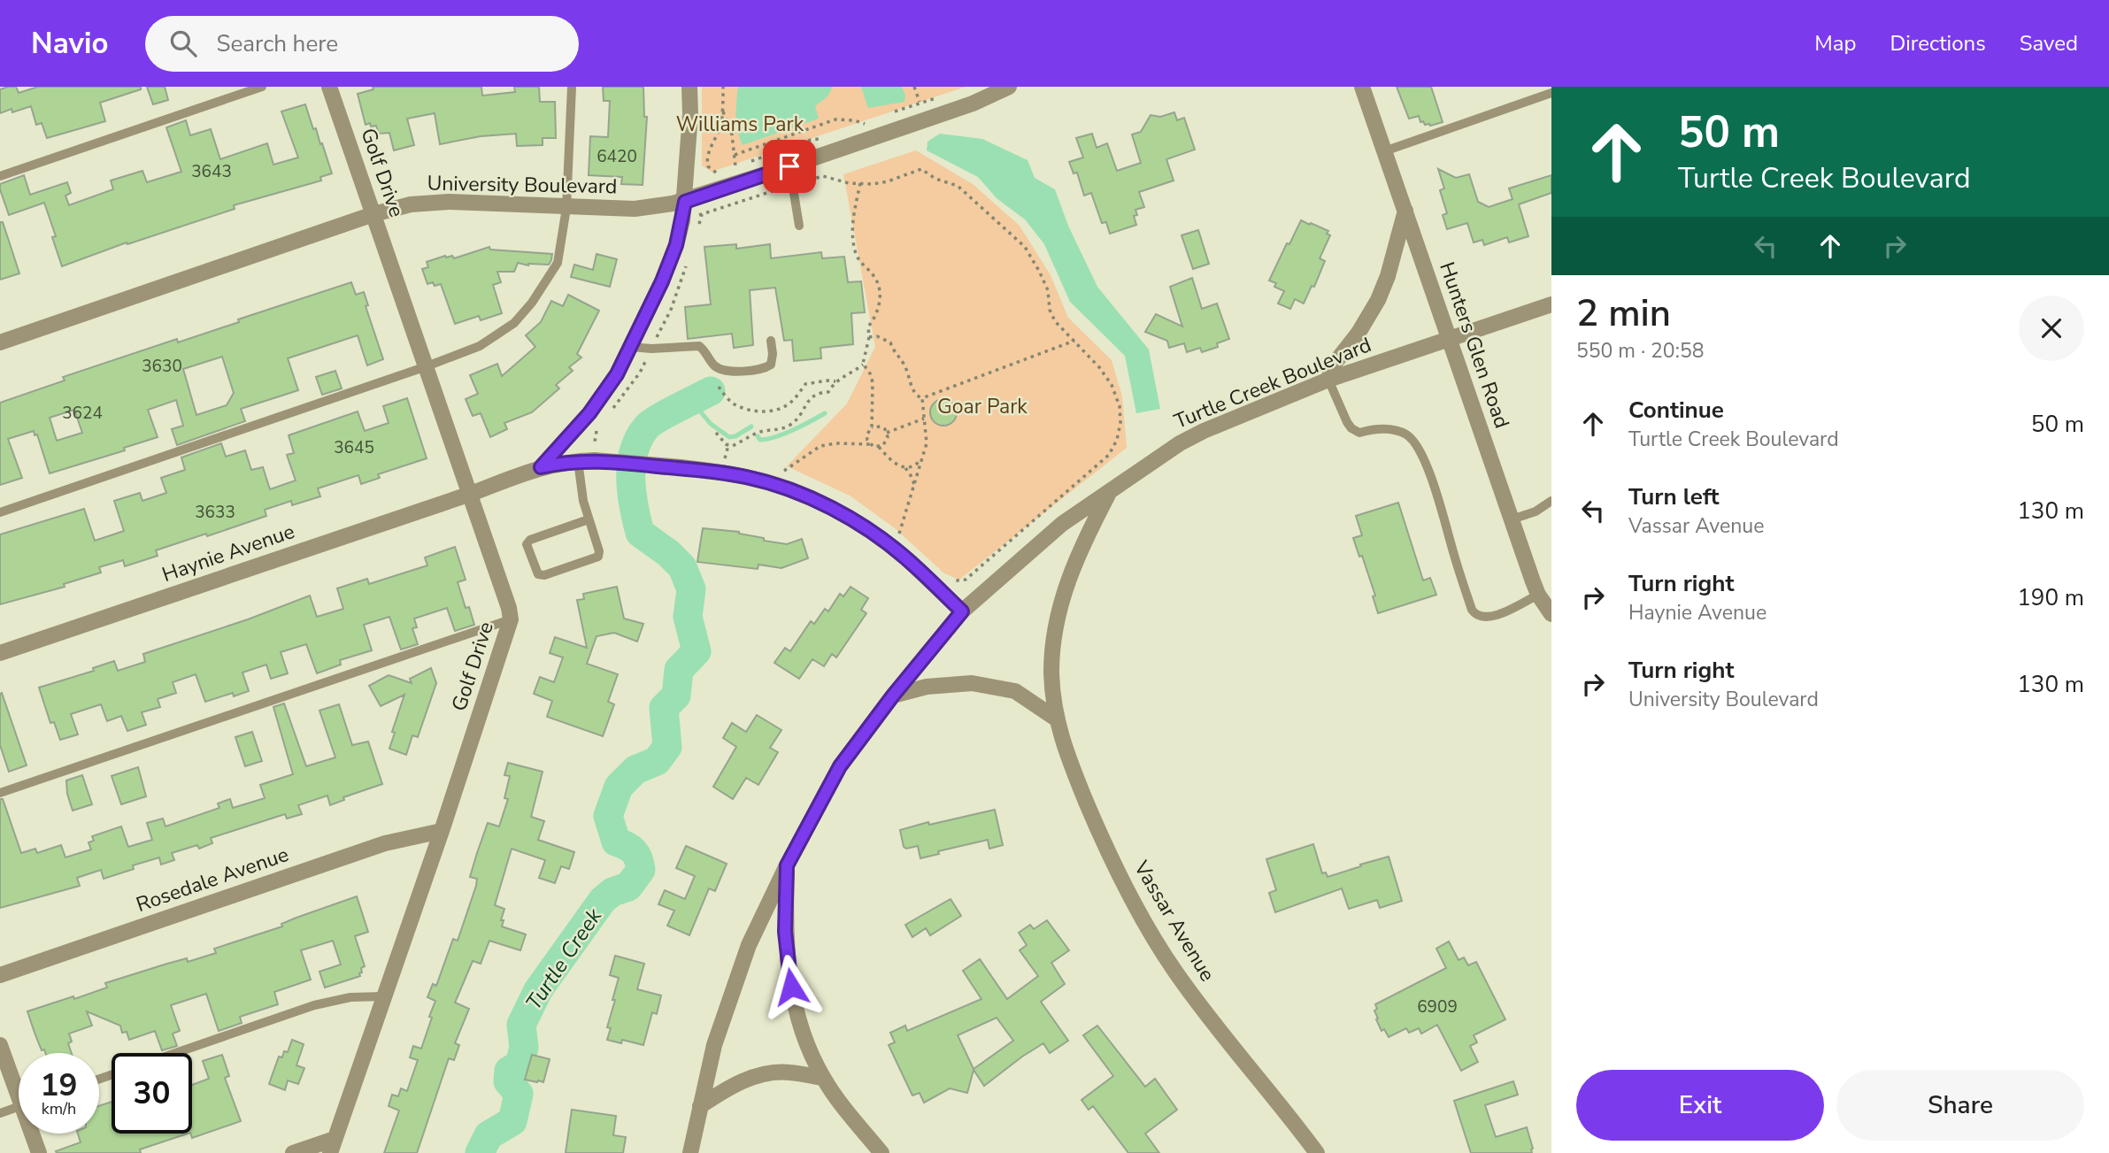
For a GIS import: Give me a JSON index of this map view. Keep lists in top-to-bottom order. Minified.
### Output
{"streets":{"street":["Golf Drive","University Boulevard","Hunters Glen Road","Turtle Creek Boulevard","Haynie Avenue","Rosedale Avenue","Vassar Avenue"]},"crossings":[["Golf Drive","University Boulevard"],["Golf Drive","Haynie Avenue"],["Golf Drive","Rosedale Avenue"],["Hunters Glen Road","Turtle Creek Boulevard"],["Turtle Creek Boulevard","Vassar Avenue"]],"water":["Turtle Creek"],"parks":["Williams Park","Goar Park"],"house_numbers":["6420","3643","3630","3624","3645","3633","6909"],"page":{"header":"Navio","search":"Search here","nav":["Map","Directions","Saved"],"turn":["50 m","Turtle Creek Boulevard"],"heading":["2 min","550 m · 20:58"],"list":[{"name":"Continue","note":"Turtle Creek Boulevard","value":"50 m"},{"name":"Turn left","note":"Vassar Avenue","value":"130 m"},{"name":"Turn right","note":"Haynie Avenue","value":"190 m"},{"name":"Turn right","note":"University Boulevard","value":"130 m"}],"speed":"19 km/h","limit":"30","buttons":["Exit","Share"]}}
